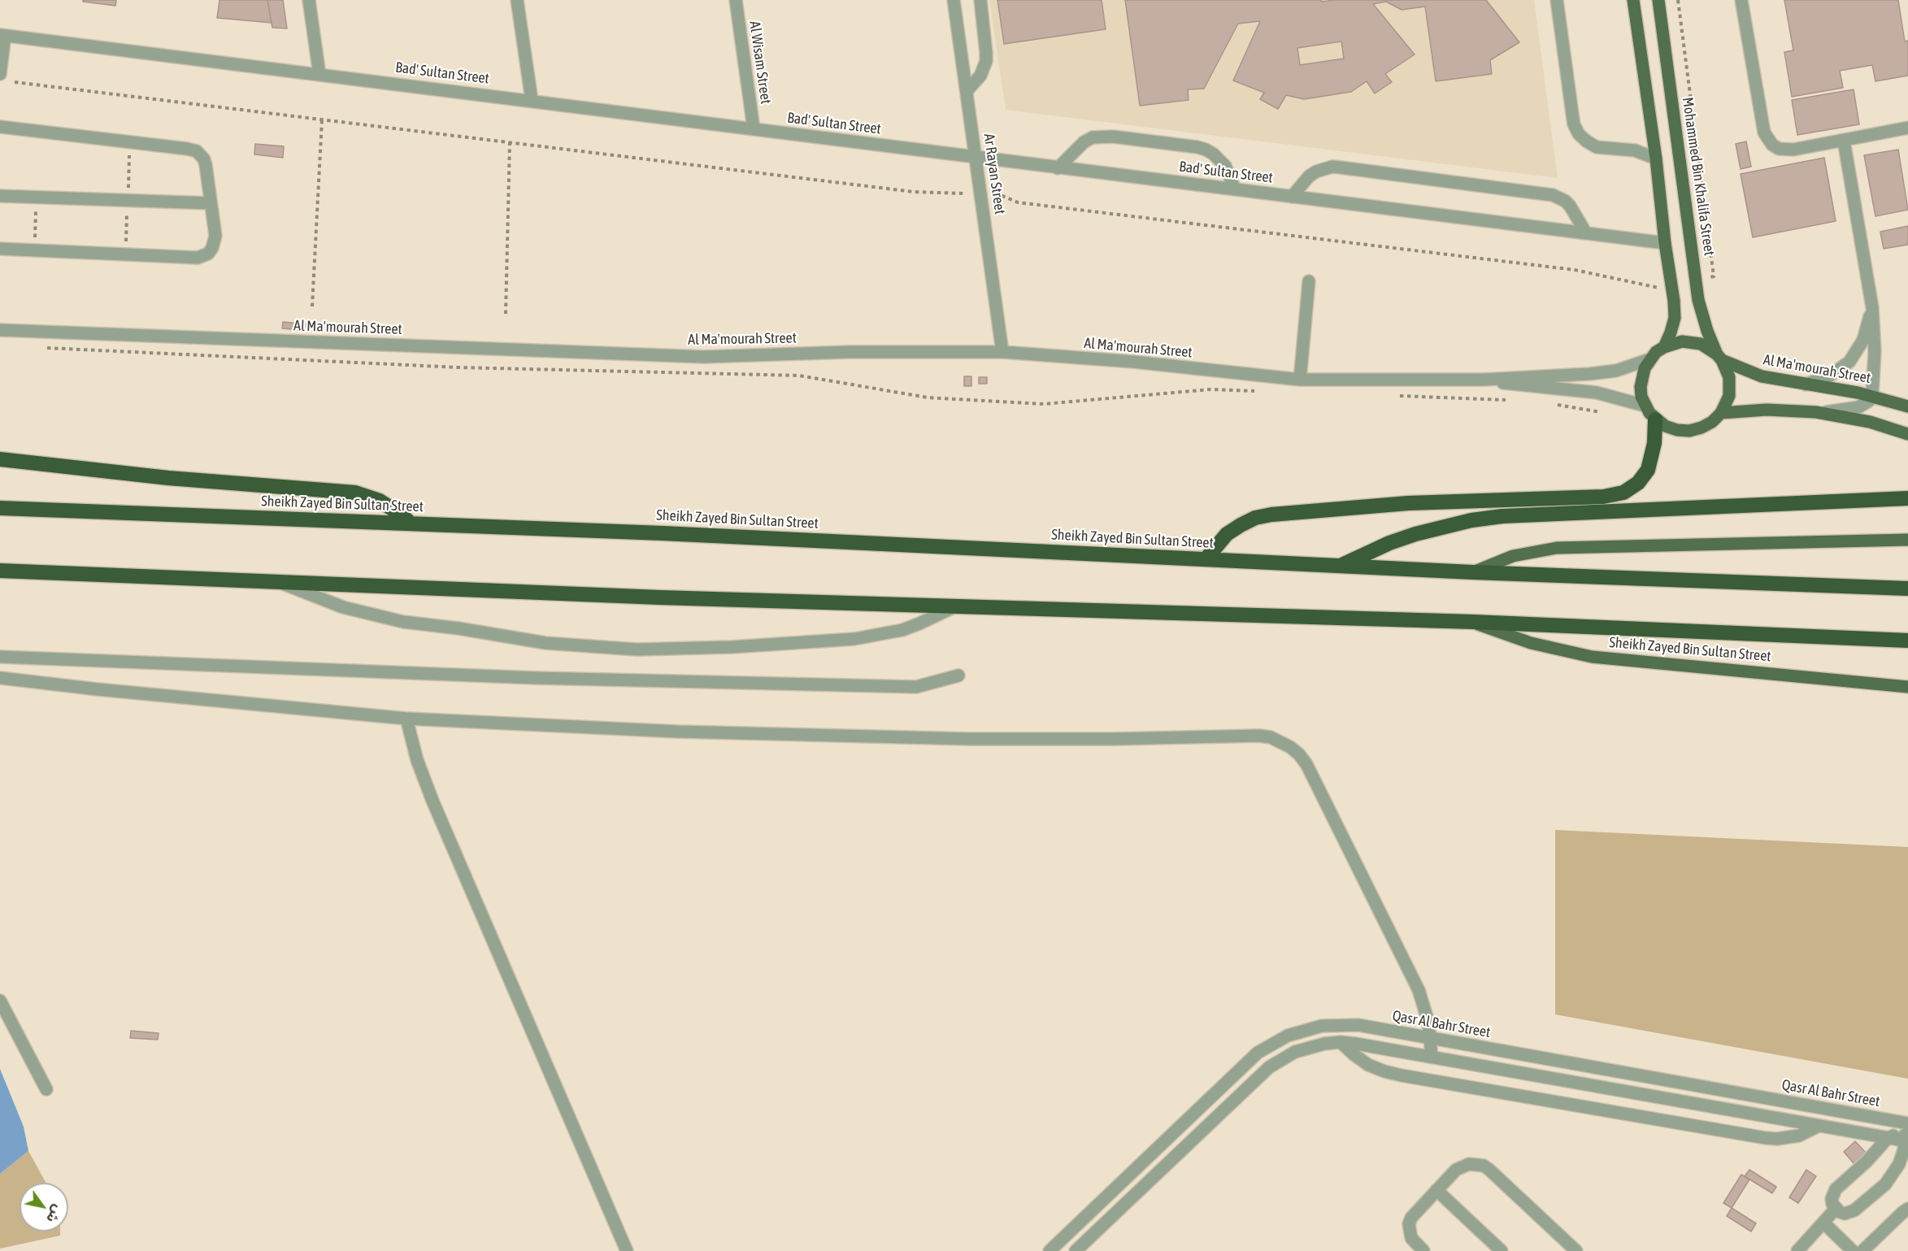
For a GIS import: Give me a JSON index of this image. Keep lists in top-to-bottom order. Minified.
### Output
{"streets":{"highway":["Sheikh Zayed Bin Sultan Street"],"main road":["Mohammed Bin Khalifa Street","Al Ma'mourah Street"],"street":["Al Wisam Street","Bad' Sultan Street","Ar Rayan Street","Qasr Al Bahr Street"]},"crossings":[["Al Wisam Street","Bad' Sultan Street"],["Bad' Sultan Street","Ar Rayan Street"],["Ar Rayan Street","Al Ma'mourah Street"],["Mohammed Bin Khalifa Street","Al Ma'mourah Street"]],"north":"bottom right"}
